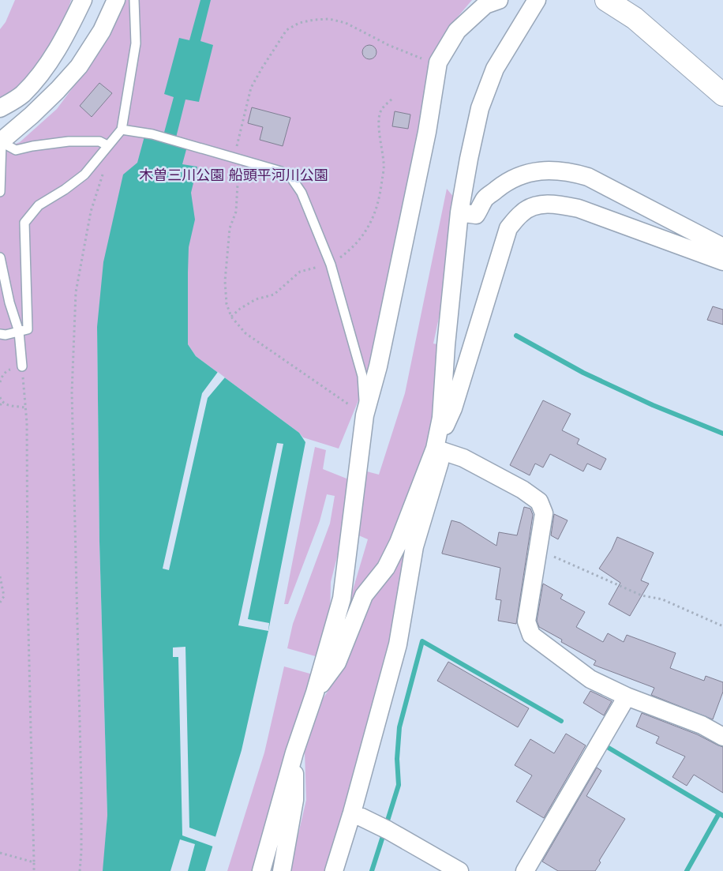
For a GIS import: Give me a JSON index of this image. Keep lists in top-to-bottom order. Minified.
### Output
{"parks":["木曽三川公園 船頭平河川公園"]}
